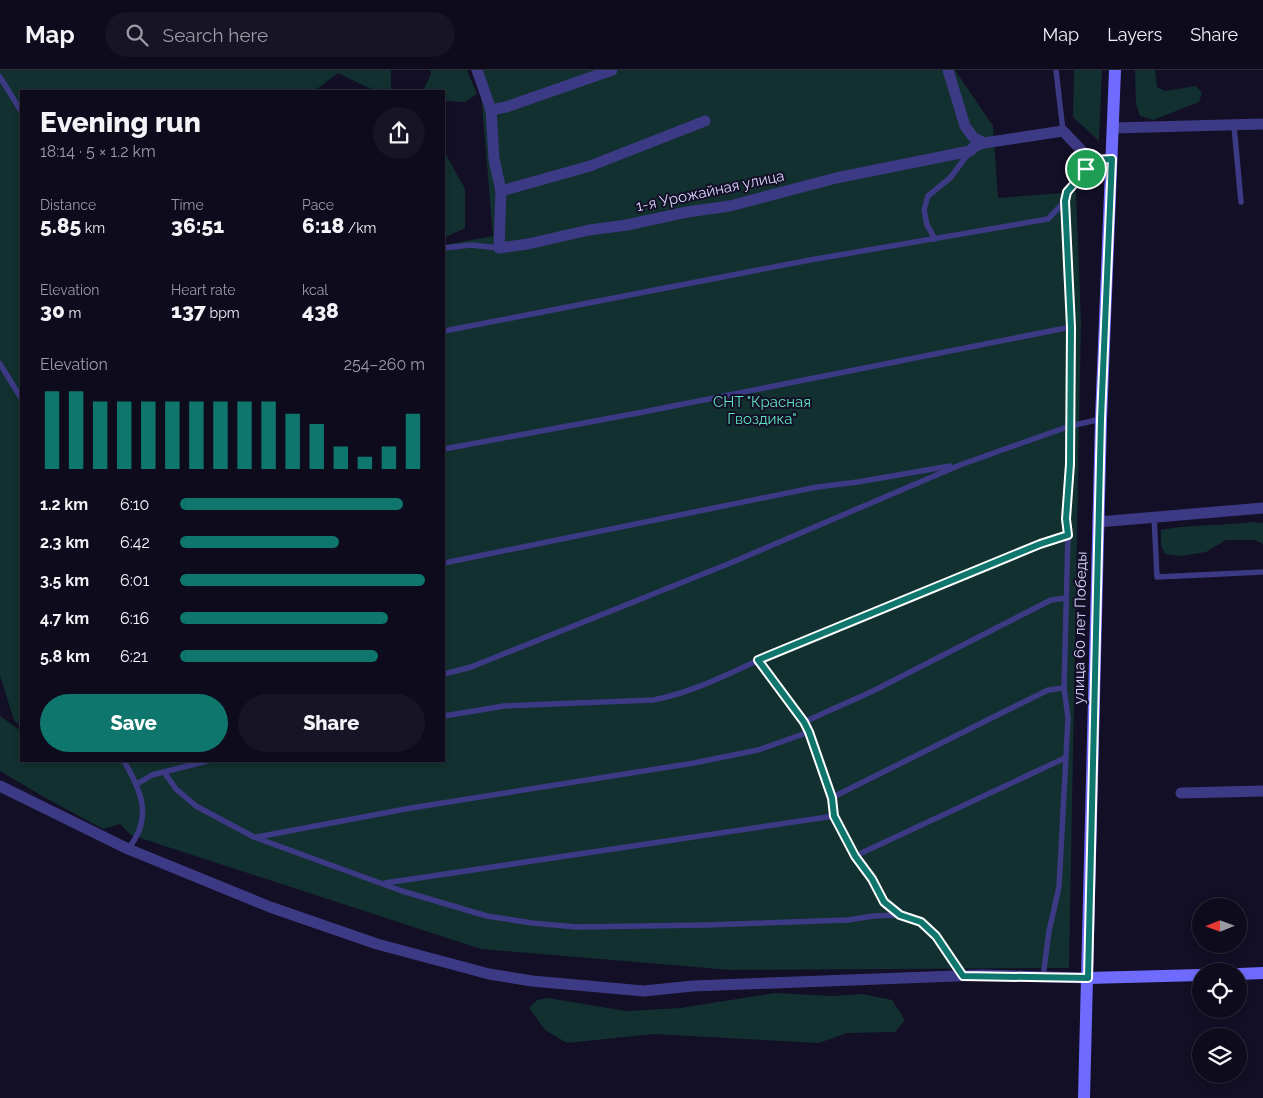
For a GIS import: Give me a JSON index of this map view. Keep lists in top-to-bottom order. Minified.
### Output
{"streets":{"street":["1-я Урожайная улица","улица 60 лет Победы"]},"parks":["СНТ \"Красная Гвоздика\""],"north":"left","page":{"header":"Map","search":"Search here","nav":["Map","Layers","Share"],"heading":["Evening run","18:14 · 5 × 1.2 km"],"stats":[["Distance","5.85 km"],["Time","36:51"],["Pace","6:18 /km"],["Elevation","30 m"],["Heart rate","137 bpm"],["kcal","438"]],"chart":["Elevation","254–260 m"],"list":[{"name":"1.2 km","note":"6:10"},{"name":"2.3 km","note":"6:42"},{"name":"3.5 km","note":"6:01"},{"name":"4.7 km","note":"6:16"},{"name":"5.8 km","note":"6:21"}],"buttons":["Save","Share"]}}
